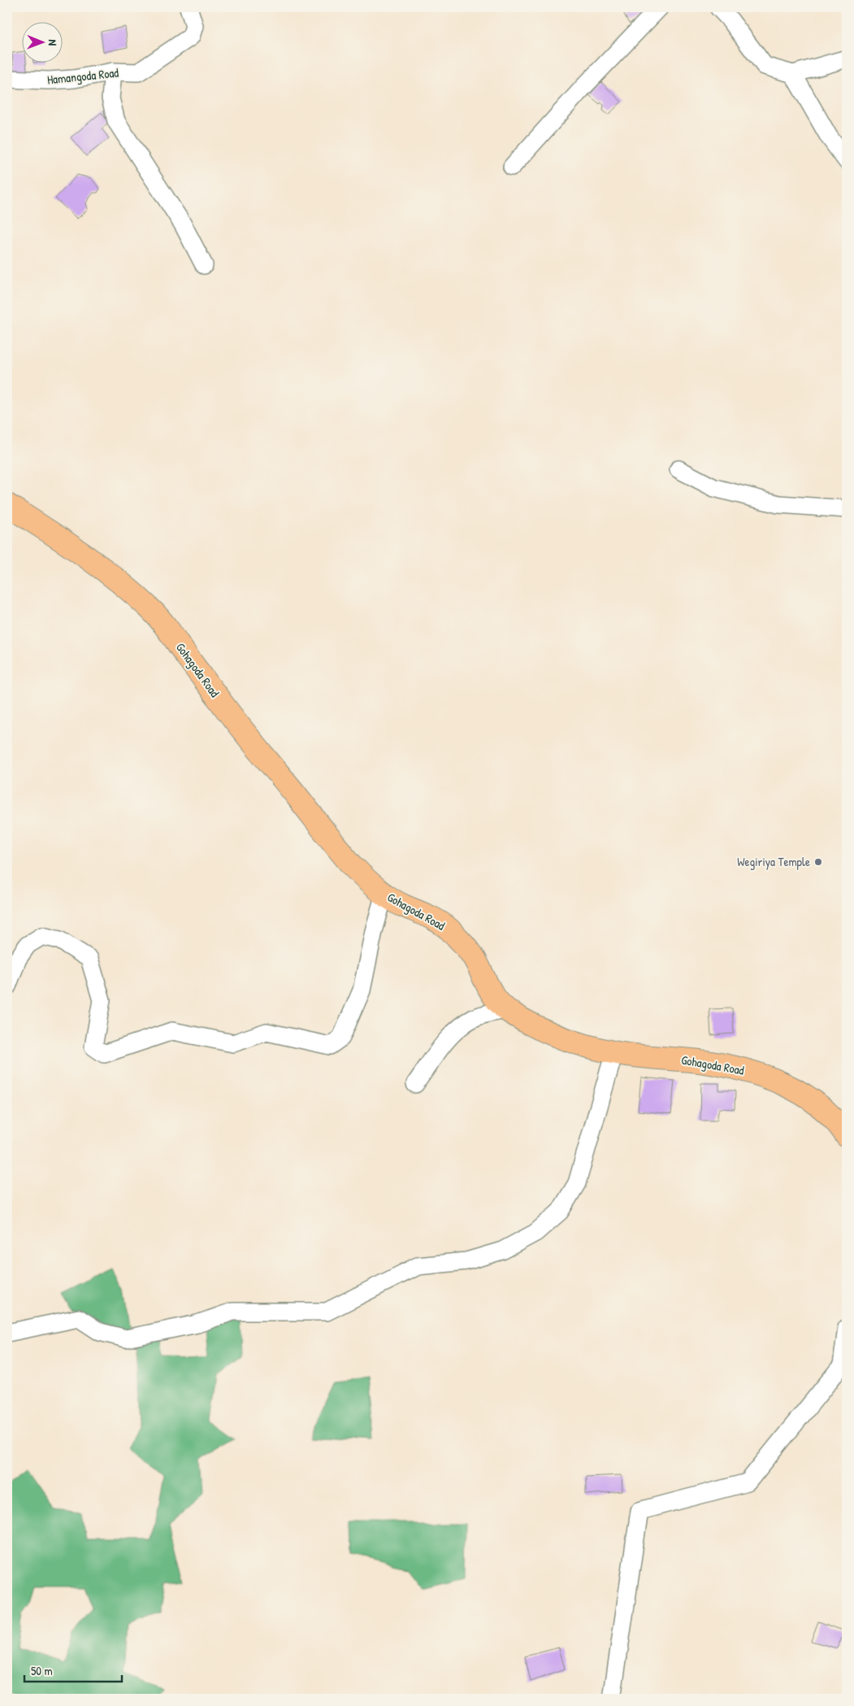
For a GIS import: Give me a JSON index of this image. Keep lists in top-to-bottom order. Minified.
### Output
{"streets":{"main road":["Gohagoda Road"],"street":["Hamangoda Road"]},"places":["Wegiriya Temple"],"scale_bar":"50 m","north":"right"}
